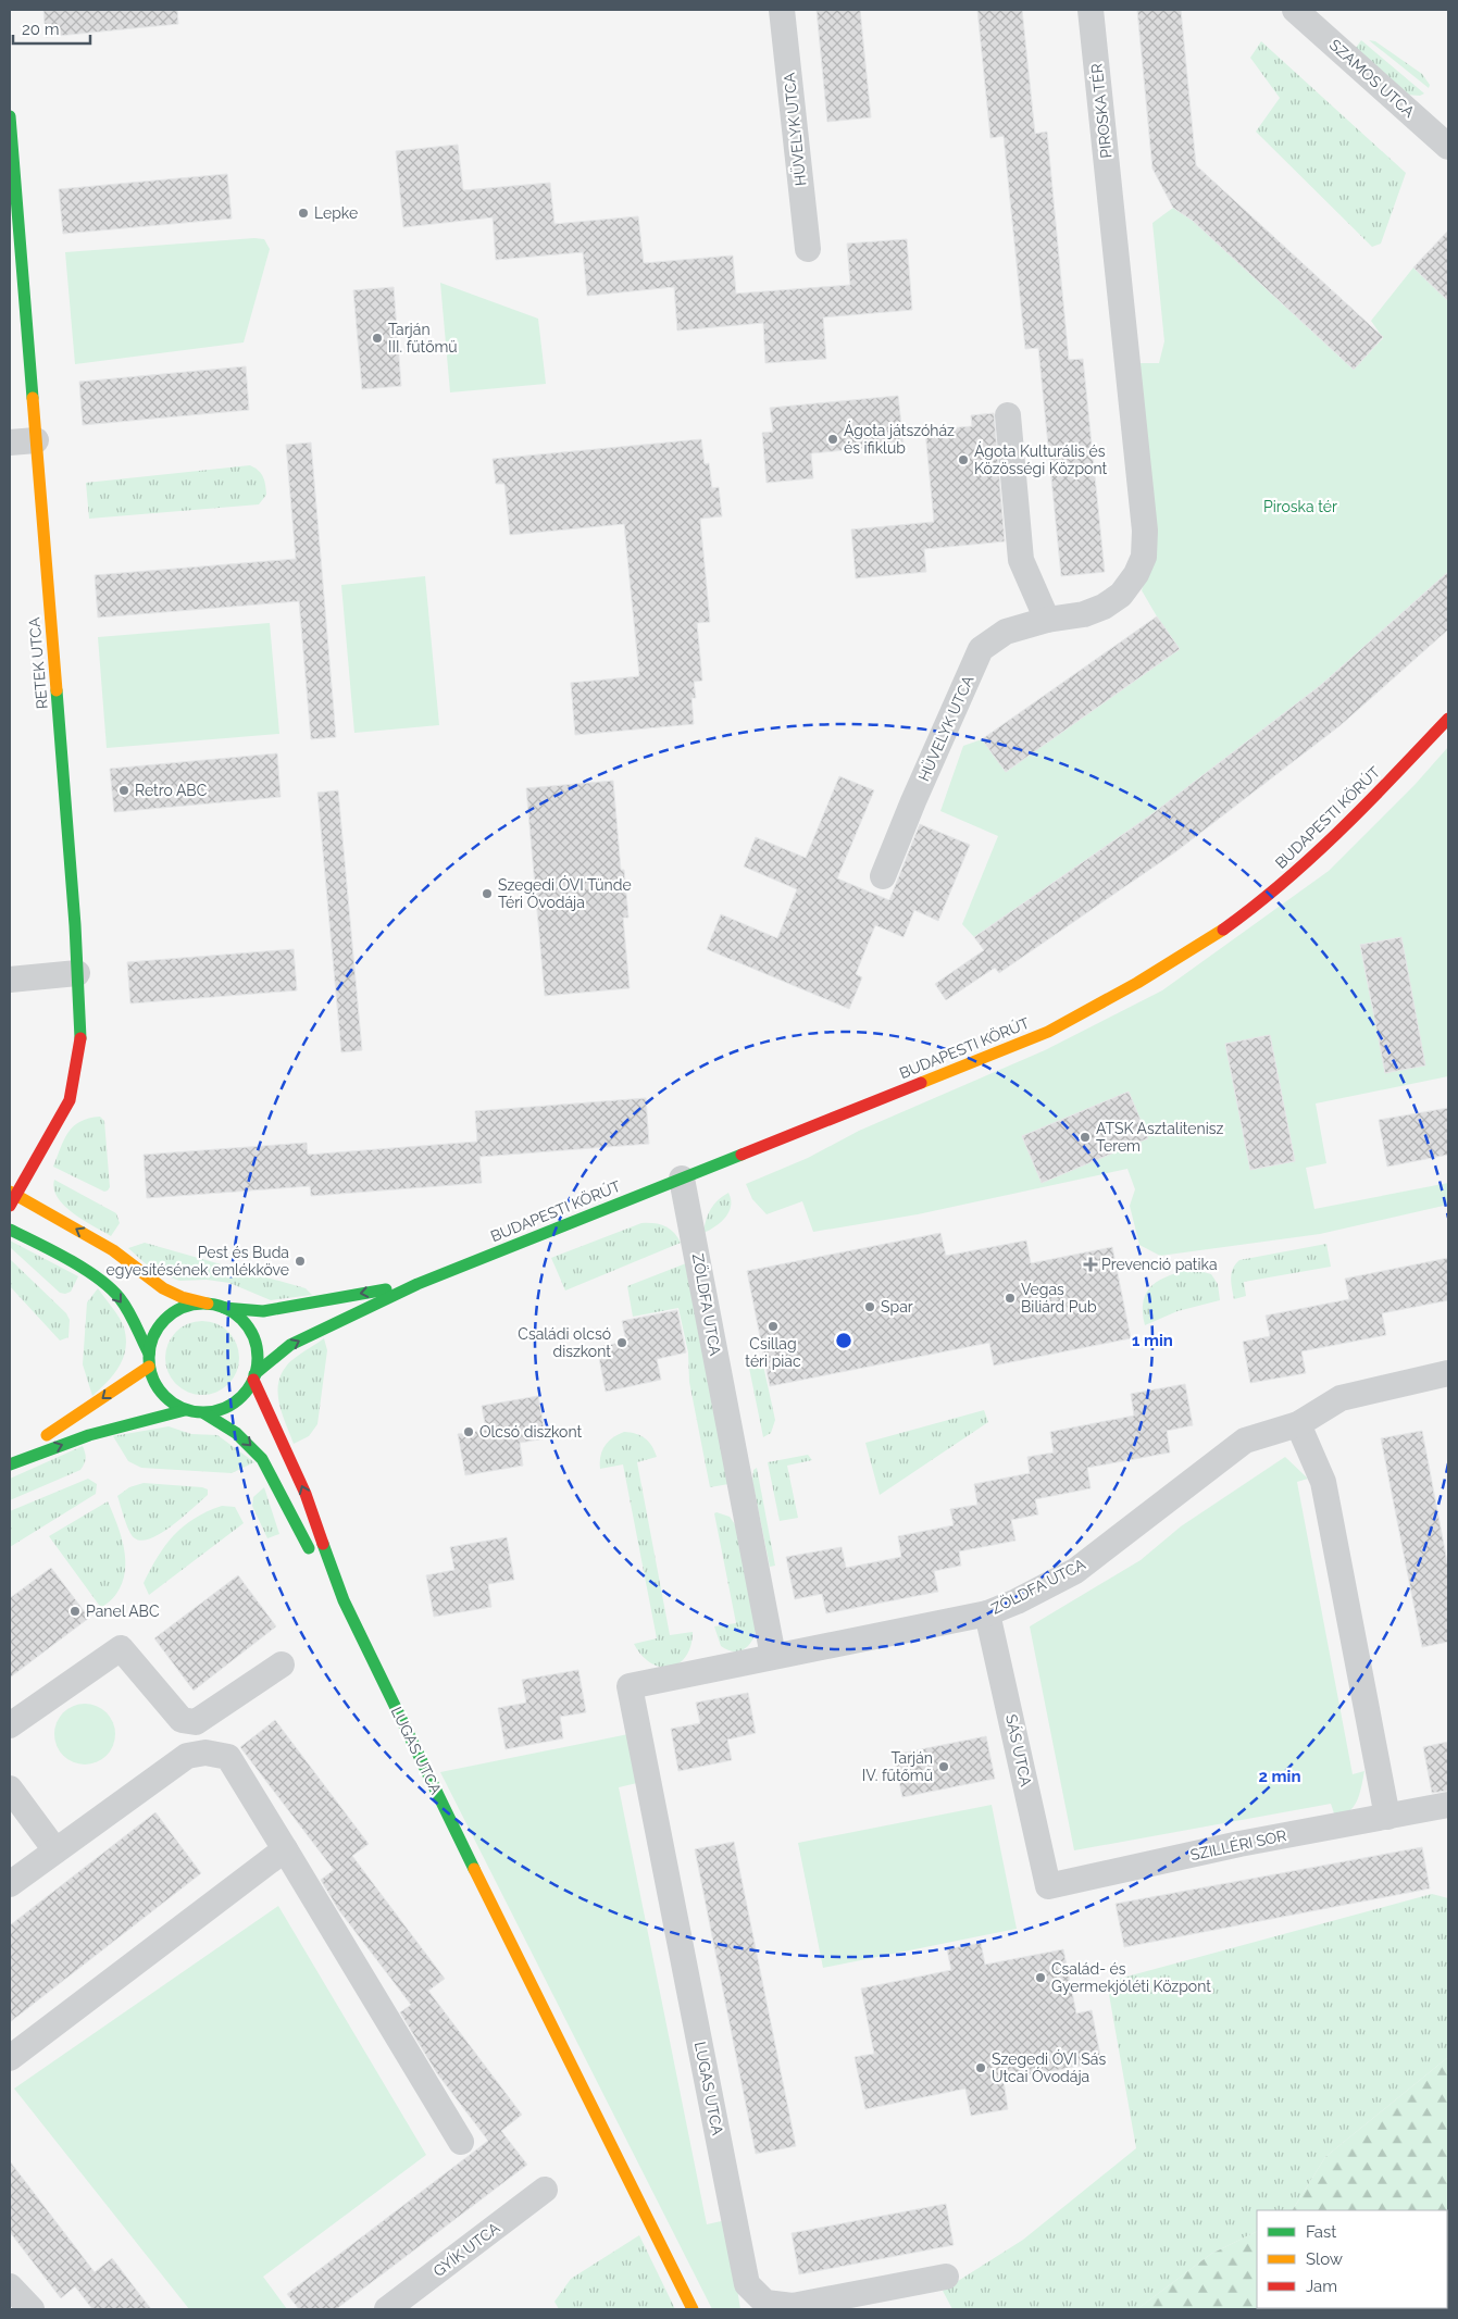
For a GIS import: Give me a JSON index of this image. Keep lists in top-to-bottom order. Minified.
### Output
{"streets":{"street":["SZAMOS UTCA","PIROSKA TÉR","HÜVELYK UTCA","RETEK UTCA","BUDAPESTI KÖRÚT","ZÖLDFA UTCA","LUGAS UTCA","SÁS UTCA","SZILLÉRI SOR","GYÍK UTCA"]},"crossings":[["PIROSKA TÉR","HÜVELYK UTCA"],["BUDAPESTI KÖRÚT","ZÖLDFA UTCA"],["BUDAPESTI KÖRÚT","LUGAS UTCA"],["ZÖLDFA UTCA","LUGAS UTCA"],["ZÖLDFA UTCA","SÁS UTCA"],["SÁS UTCA","SZILLÉRI SOR"]],"parks":["Piroska tér"],"places":{"other":["Lepke","Tarján III. fűtőmű","Ágota játszóház és ifiklub","Ágota Kulturális és Közösségi Központ","Retro ABC","Szegedi ÓVI Tünde Téri Óvodája","ATSK Asztalitenisz Terem","Pest és Buda egyesítésének emlékköve","Vegas Biliárd Pub","Spar","Csillag téri piac","Családi olcsó diszkont","Olcsó diszkont","Panel ABC","Tarján IV. fűtőmű","Család- és Gyermekjóléti Központ","Szegedi ÓVI Sás Utcai Óvodája"],"health":["Prevenció patika"]},"legend":["Fast","Slow","Jam"],"scale_bar":"20 m","rings":["1 min","2 min"]}
